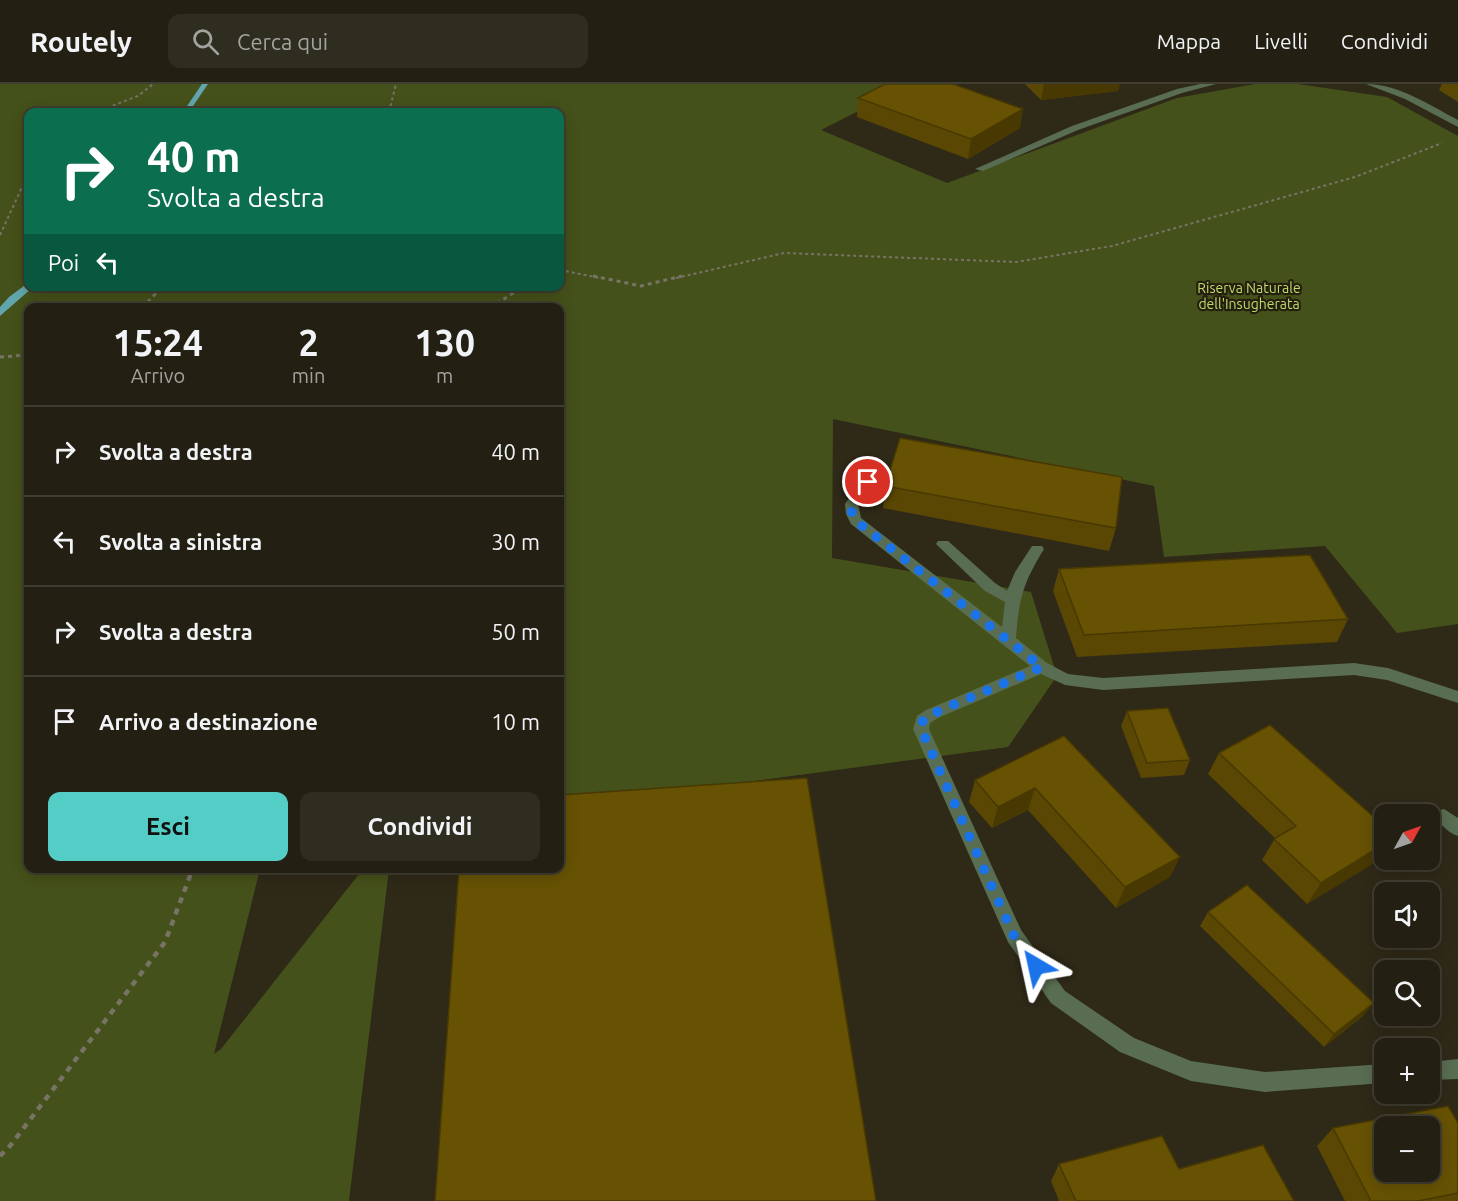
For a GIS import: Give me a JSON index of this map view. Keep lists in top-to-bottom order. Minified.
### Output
{"parks":["Riserva Naturale dell'Insugherata"],"north":"top right","page":{"header":"Routely","search":"Cerca qui","nav":["Mappa","Livelli","Condividi"],"turn":["40 m","Svolta a destra"],"then":"Poi","eta":["15:24","Arrivo","2","min","130","m"],"list":[{"name":"Svolta a destra","value":"40 m"},{"name":"Svolta a sinistra","value":"30 m"},{"name":"Svolta a destra","value":"50 m"},{"name":"Arrivo a destinazione","value":"10 m"}],"buttons":["Esci","Condividi"],"map_buttons":["+","−"]}}
